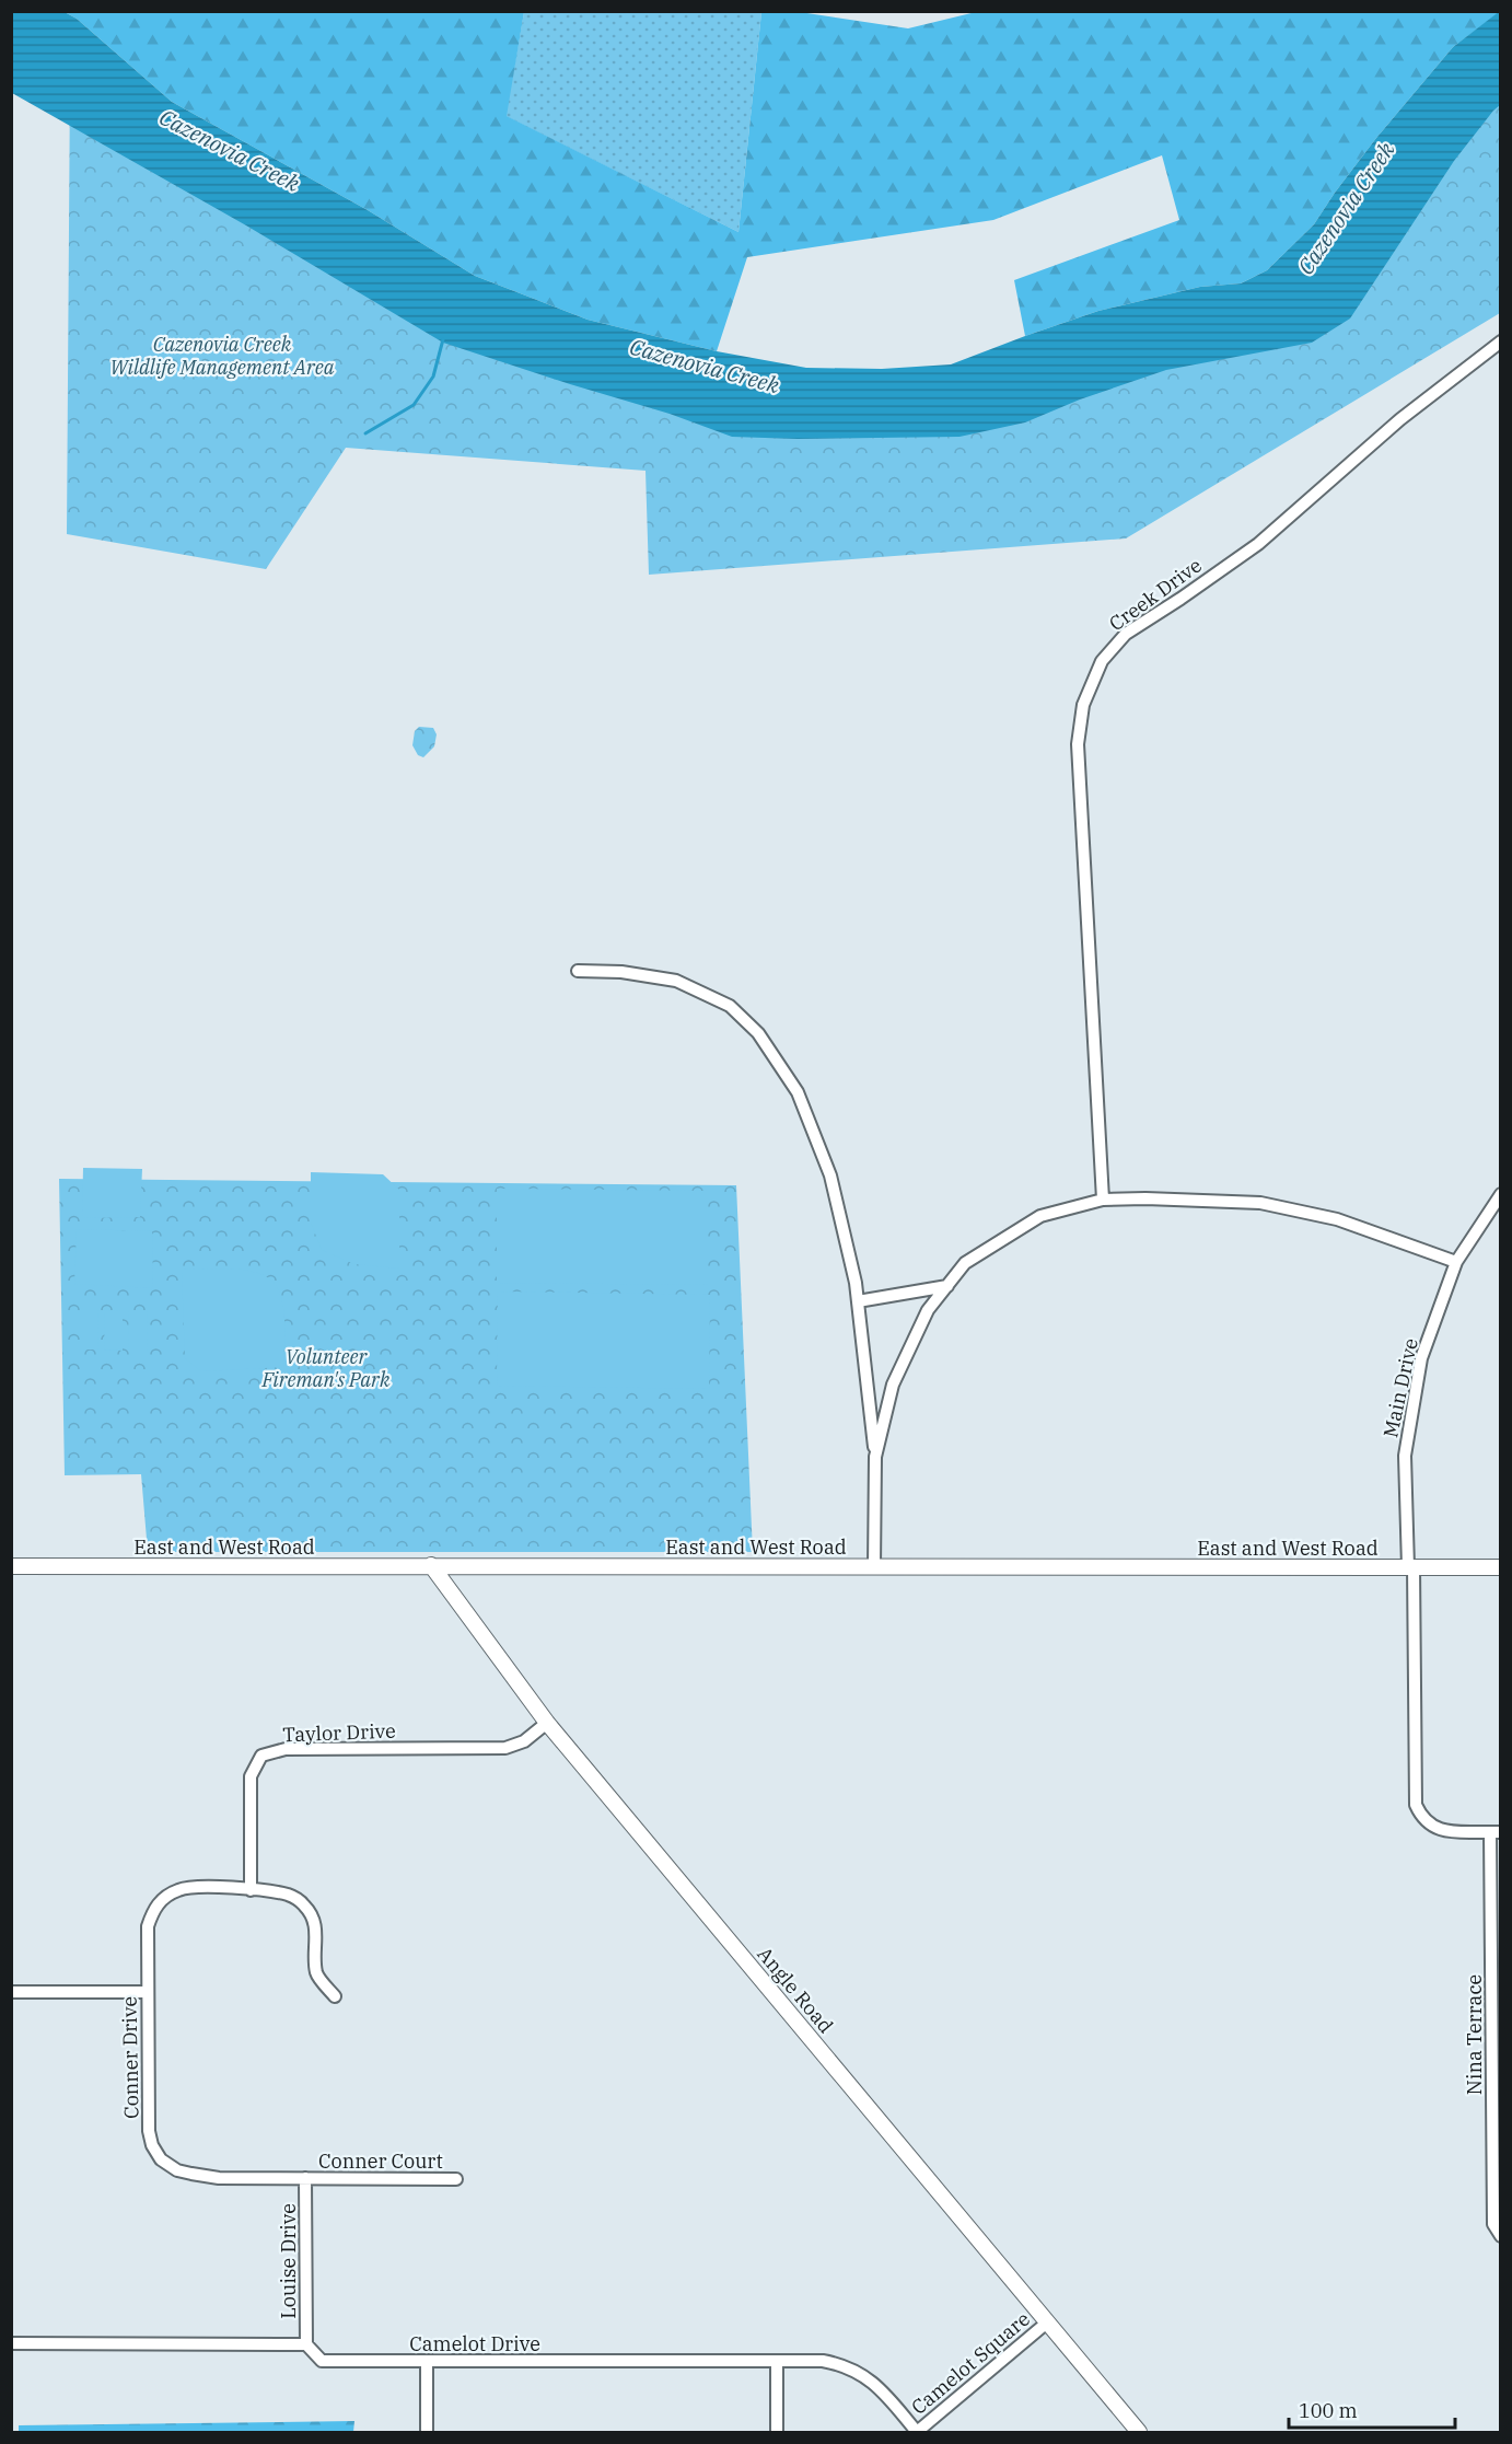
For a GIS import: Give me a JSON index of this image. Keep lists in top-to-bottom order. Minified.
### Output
{"streets":{"street":["Creek Drive","Main Drive","East and West Road","Taylor Drive","Angle Road","Nina Terrace","Conner Drive","Conner Court","Louise Drive","Camelot Drive","Camelot Square"]},"crossings":[["Main Drive","East and West Road"],["Main Drive","Nina Terrace"],["East and West Road","Angle Road"],["East and West Road","Nina Terrace"],["Taylor Drive","Angle Road"],["Taylor Drive","Conner Drive"],["Angle Road","Camelot Square"],["Conner Drive","Conner Court"],["Conner Drive","Louise Drive"],["Conner Court","Louise Drive"],["Louise Drive","Camelot Drive"],["Camelot Drive","Camelot Square"]],"water":["Cazenovia Creek"],"parks":["Cazenovia Creek Wildlife Management Area","Volunteer Fireman's Park"],"scale_bar":"100 m"}
